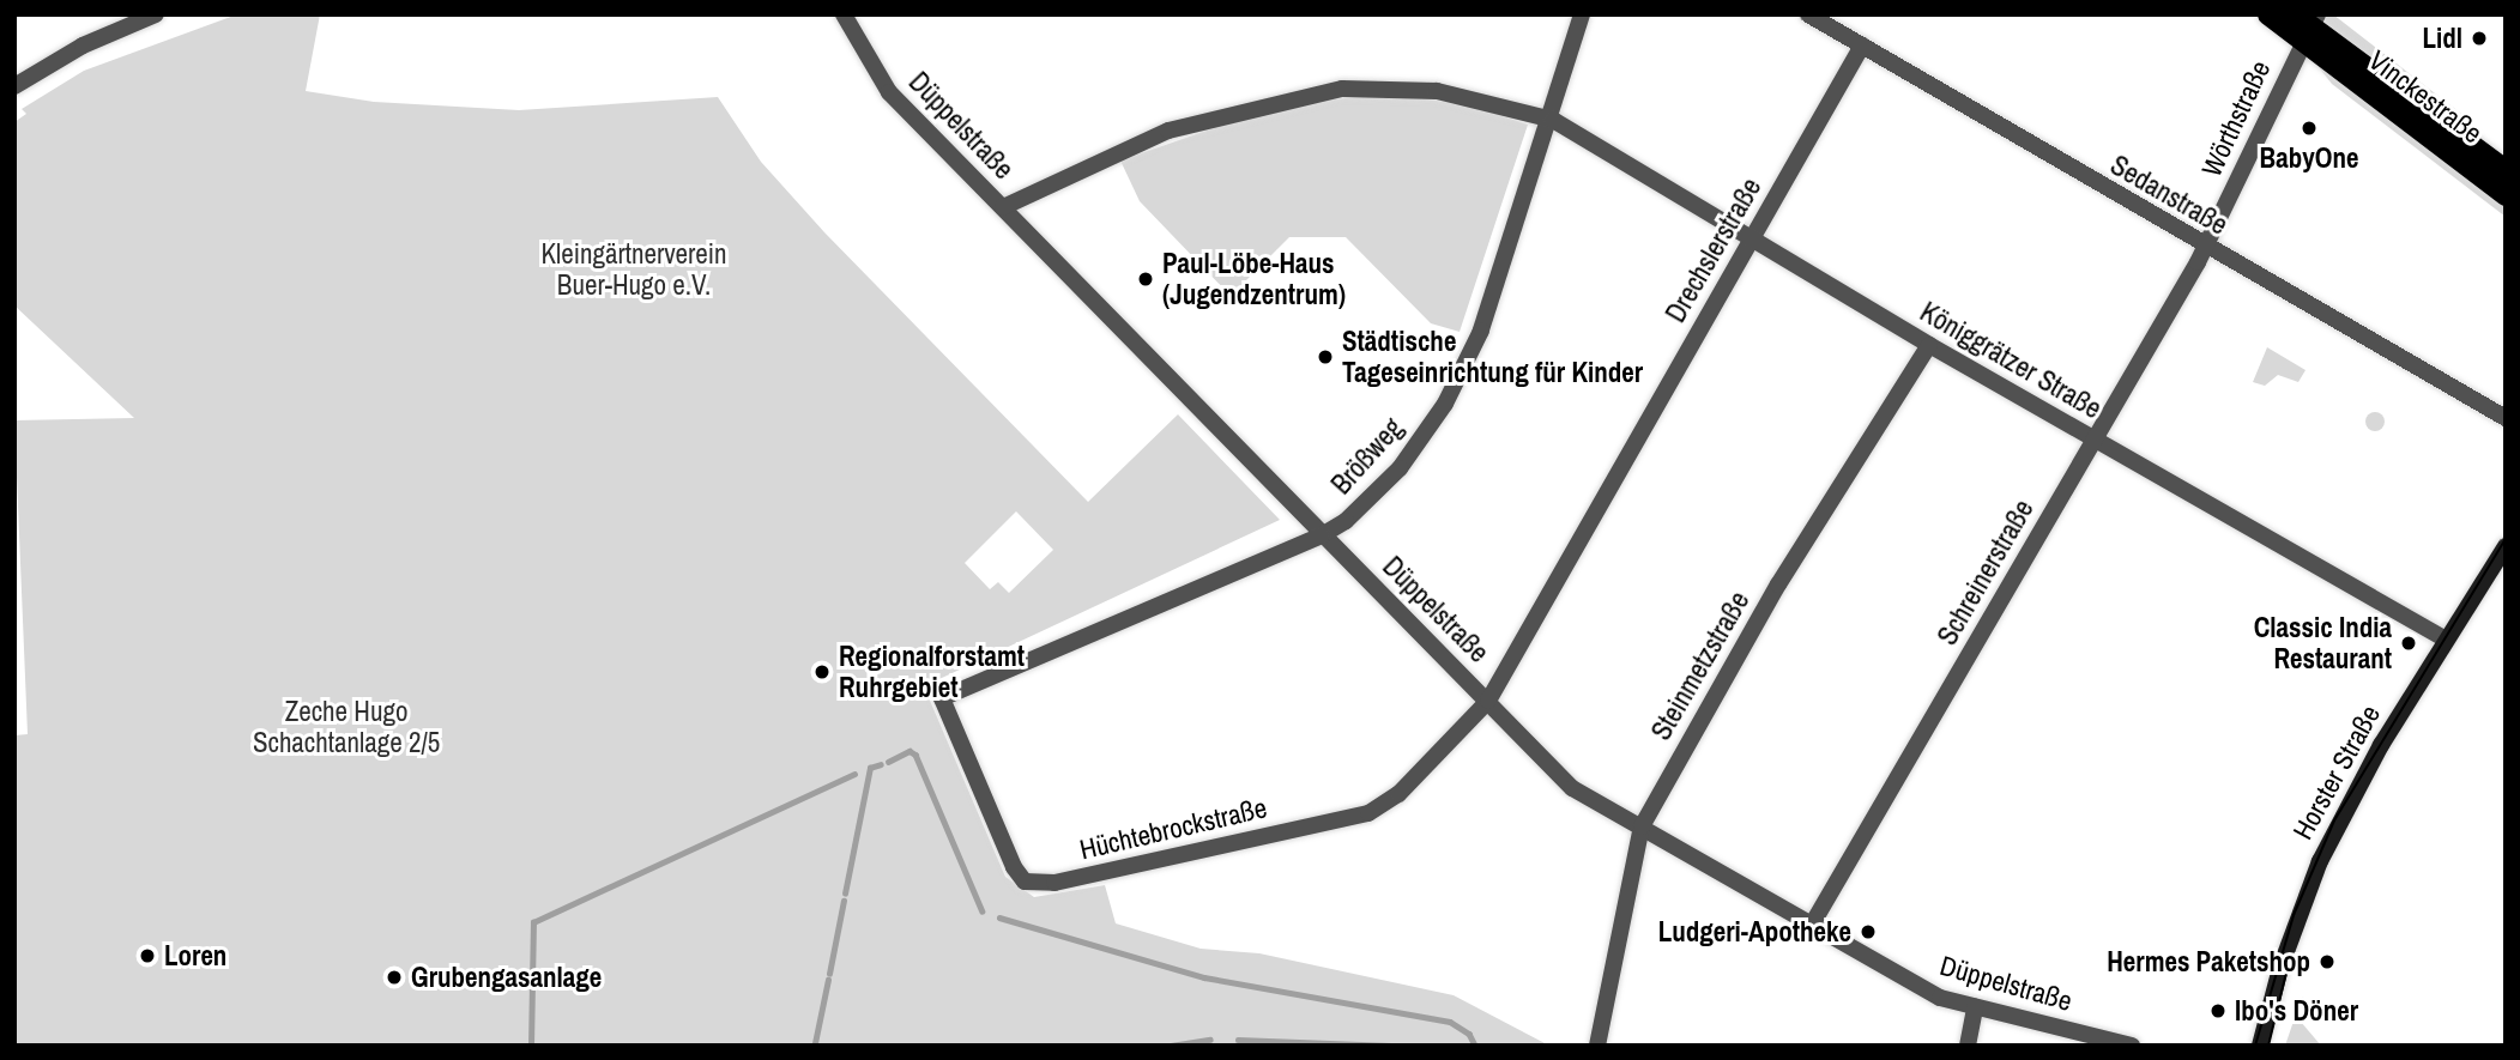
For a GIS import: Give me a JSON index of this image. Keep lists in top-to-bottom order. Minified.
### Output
{"streets":{"main road":["Vinckestraße","Horster Straße"],"street":["Wörthstraße","Düppelstraße","Sedanstraße","Drechslerstraße","Königgrätzer Straße","Brößweg","Schreinerstraße","Steinmetzstraße","Hüchtebrockstraße"]},"crossings":[["Vinckestraße","Wörthstraße"],["Wörthstraße","Sedanstraße"],["Wörthstraße","Schreinerstraße"],["Düppelstraße","Drechslerstraße"],["Düppelstraße","Königgrätzer Straße"],["Düppelstraße","Brößweg"],["Düppelstraße","Schreinerstraße"],["Düppelstraße","Steinmetzstraße"],["Düppelstraße","Hüchtebrockstraße"],["Sedanstraße","Drechslerstraße"],["Sedanstraße","Schreinerstraße"],["Drechslerstraße","Königgrätzer Straße"],["Drechslerstraße","Hüchtebrockstraße"],["Königgrätzer Straße","Brößweg"],["Königgrätzer Straße","Schreinerstraße"],["Königgrätzer Straße","Steinmetzstraße"],["Königgrätzer Straße","Horster Straße"],["Brößweg","Hüchtebrockstraße"]],"parks":["Kleingärtnerverein Buer-Hugo e.V.","Zeche Hugo Schachtanlage 2/5"],"places":["Lidl","BabyOne","Paul-Löbe-Haus (Jugendzentrum)","Städtische Tageseinrichtung für Kinder","Classic India Restaurant","Regionalforstamt Ruhrgebiet","Ludgeri-Apotheke","Loren","Hermes Paketshop","Grubengasanlage","Ibo's Döner"]}
